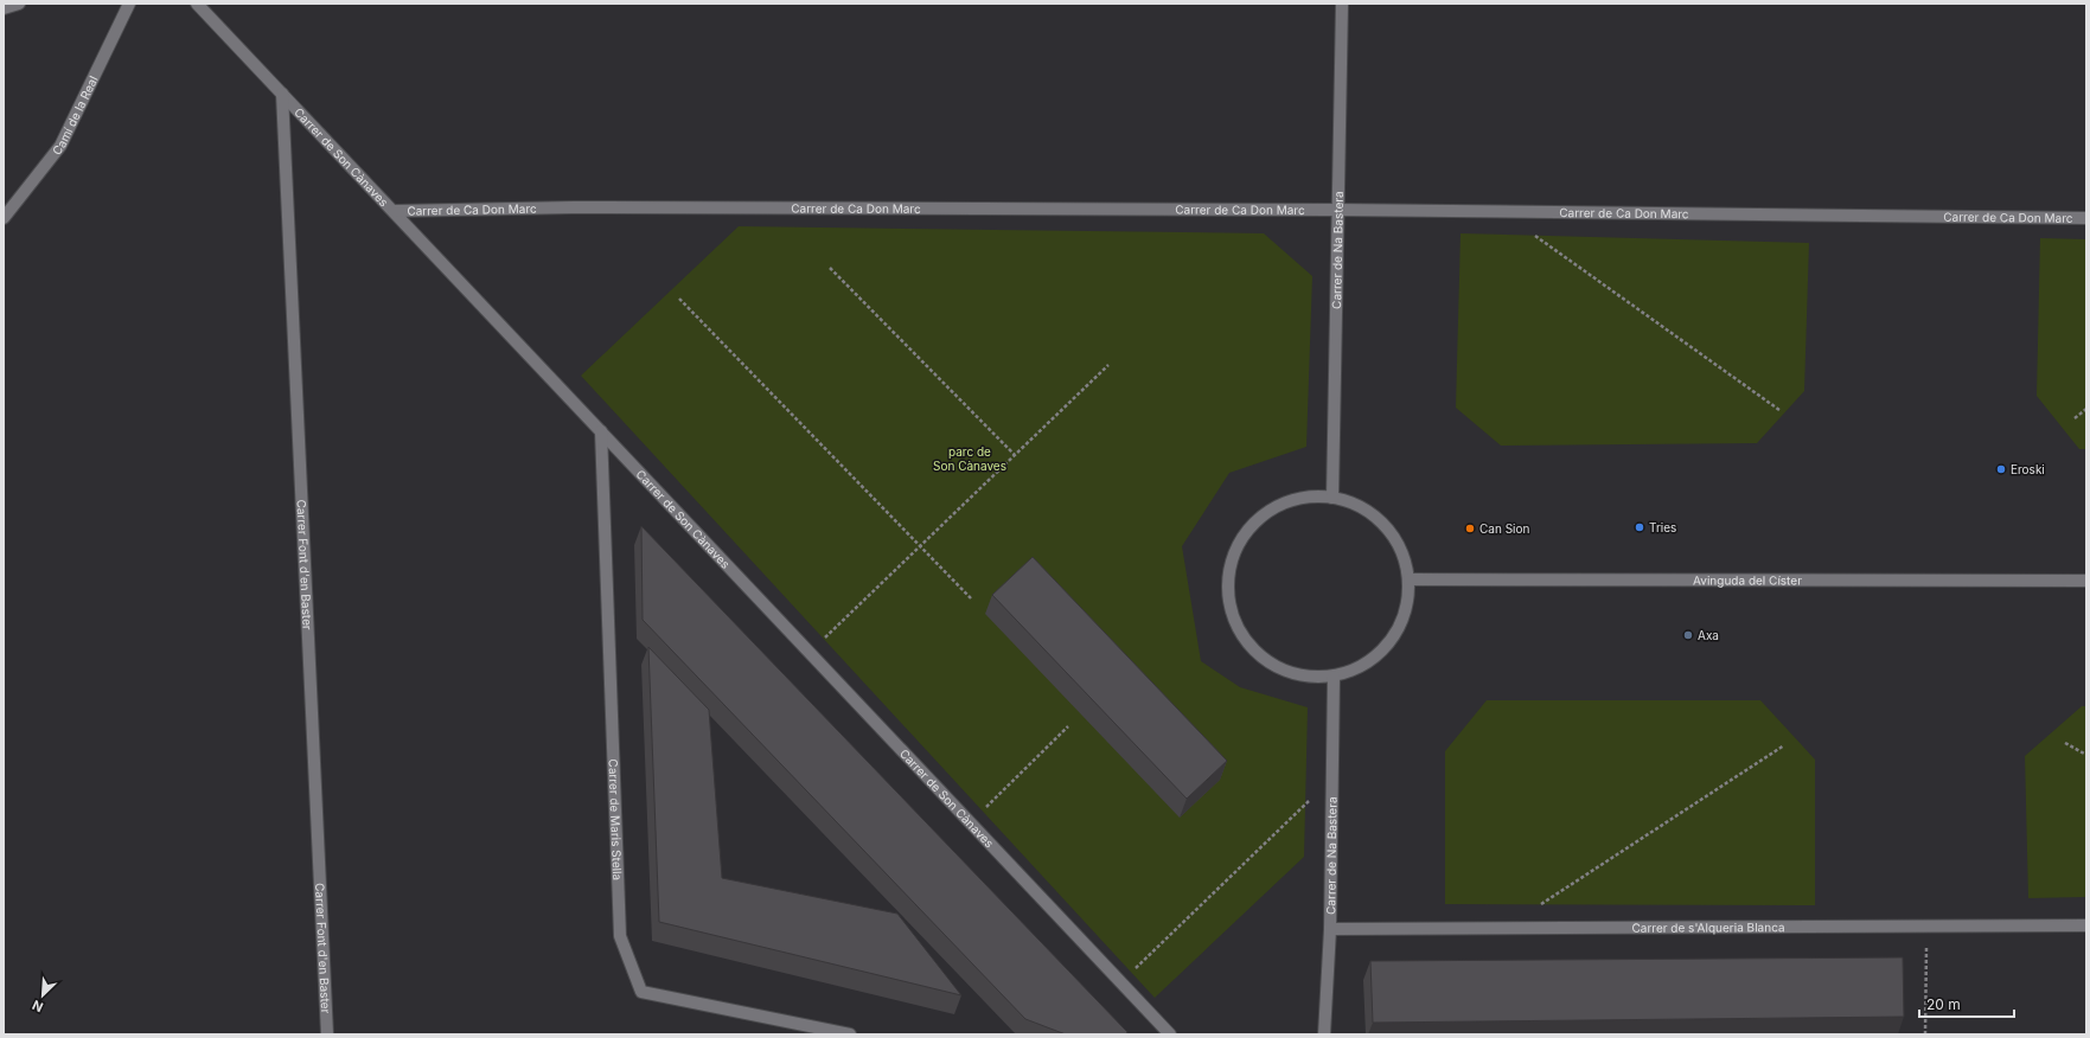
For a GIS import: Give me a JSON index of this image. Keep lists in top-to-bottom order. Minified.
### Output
{"streets":{"street":["Camí de la Real","Carrer de Son Cànaves","Carrer de Ca Don Marc","Carrer de Na Bastera","Carrer Font d'en Baster","Avinguda del Císter","Carrer de Maris Stella","Carrer de s'Alqueria Blanca"]},"crossings":[["Carrer de Son Cànaves","Carrer de Ca Don Marc"],["Carrer de Son Cànaves","Carrer Font d'en Baster"],["Carrer de Son Cànaves","Carrer de Maris Stella"],["Carrer de Ca Don Marc","Carrer de Na Bastera"],["Carrer de Na Bastera","Carrer de s'Alqueria Blanca"]],"parks":["parc de Son Cànaves"],"places":["Eroski","Tries","Can Sion","Axa"],"scale_bar":"20 m","north":"bottom left"}
